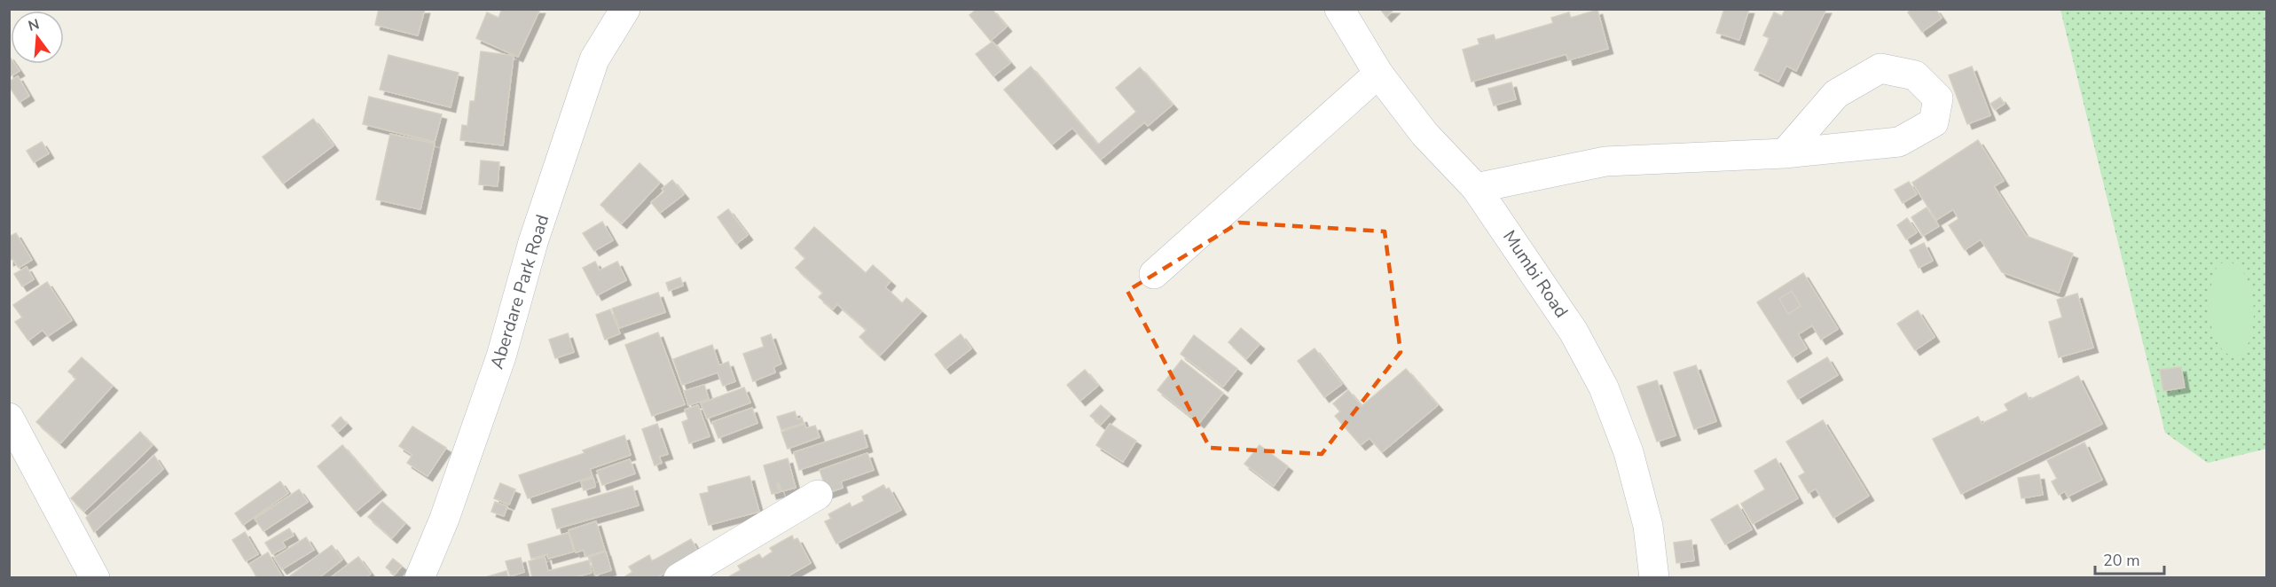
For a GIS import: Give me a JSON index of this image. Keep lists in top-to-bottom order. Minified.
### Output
{"streets":{"street":["Mumbi Road","Aberdare Park Road"]},"scale_bar":"20 m","north":"top"}
